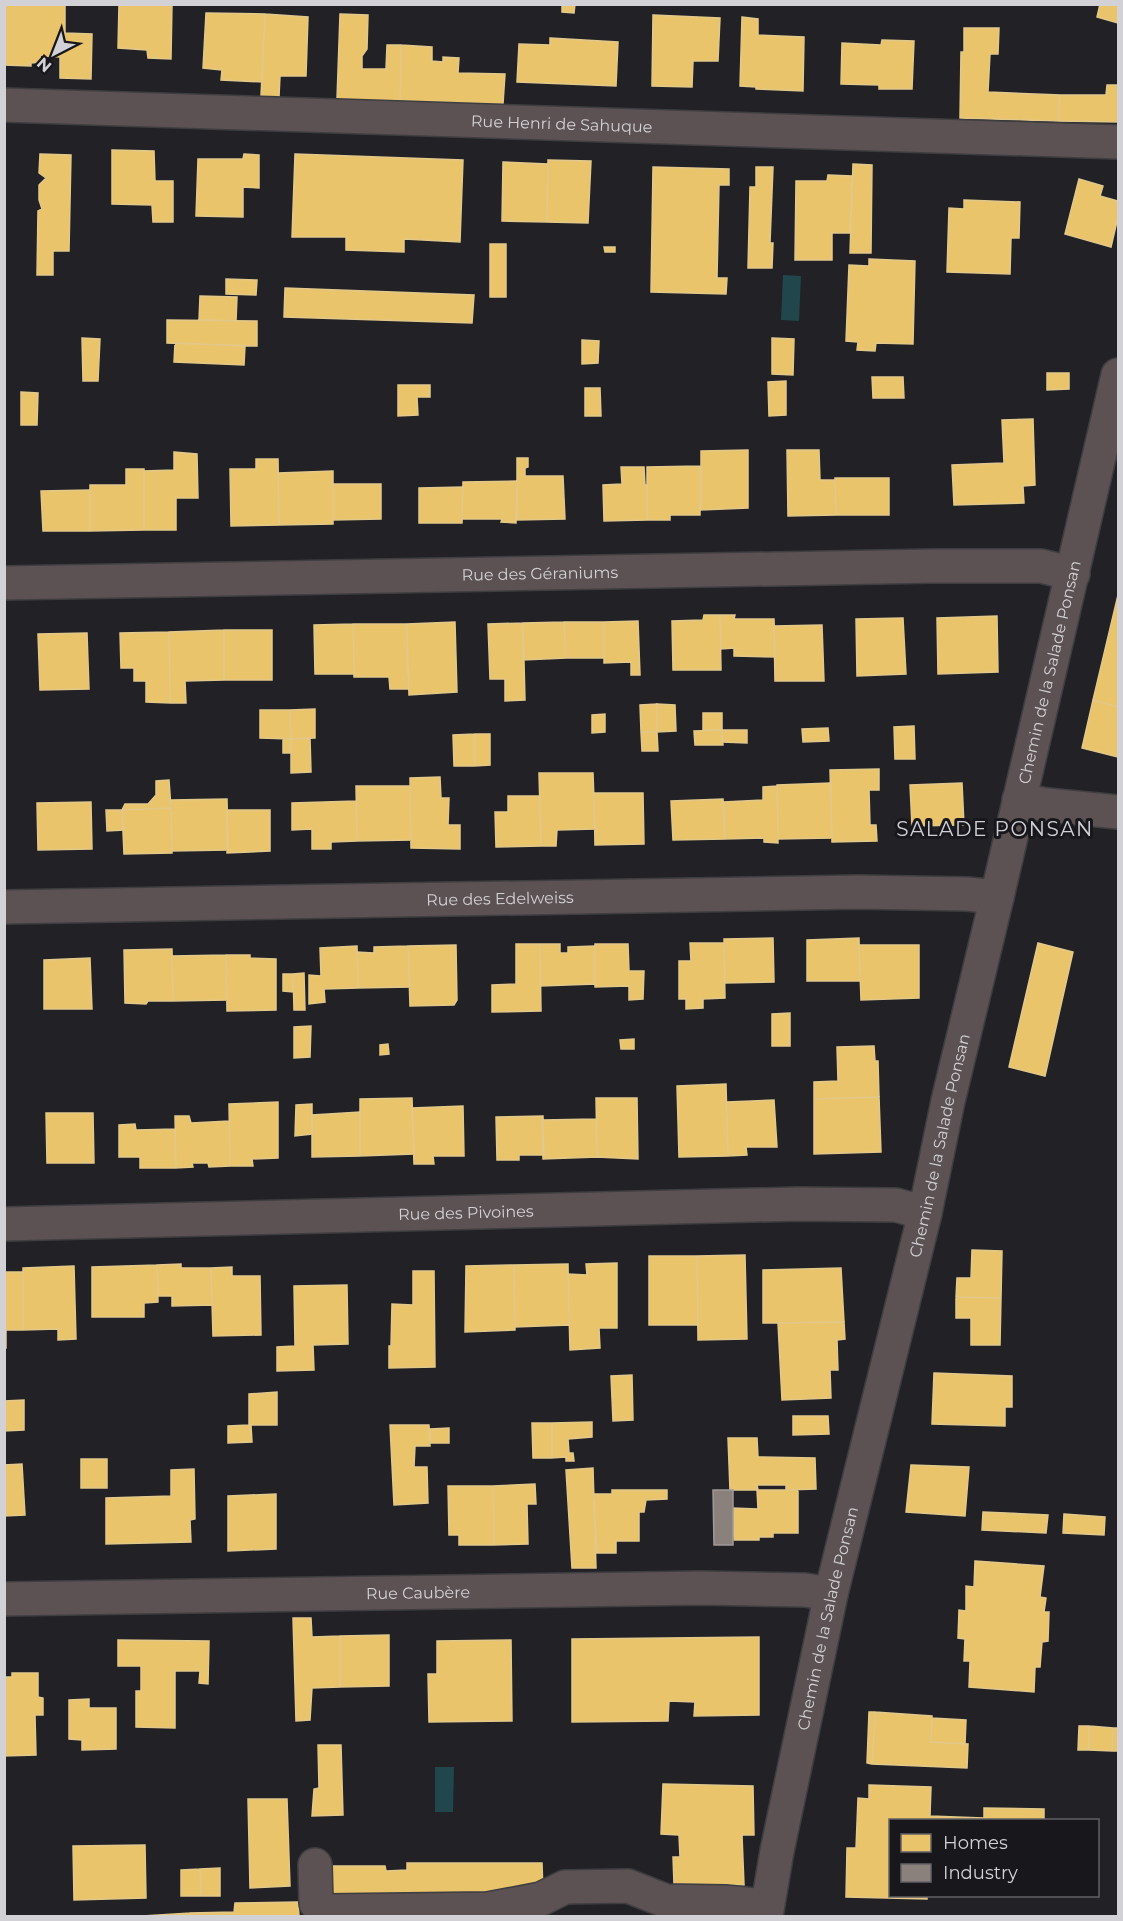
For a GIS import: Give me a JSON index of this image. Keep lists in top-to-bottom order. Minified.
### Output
{"streets":{"street":["Rue Henri de Sahuque","Rue des Géraniums","Chemin de la Salade Ponsan","Rue des Edelweiss","Rue des Pivoines","Rue Caubère"]},"crossings":[["Rue des Géraniums","Chemin de la Salade Ponsan"],["Chemin de la Salade Ponsan","Rue des Edelweiss"],["Chemin de la Salade Ponsan","Rue des Pivoines"],["Chemin de la Salade Ponsan","Rue Caubère"]],"districts":["SALADE PONSAN"],"legend":["Homes","Industry"],"north":"bottom left"}
